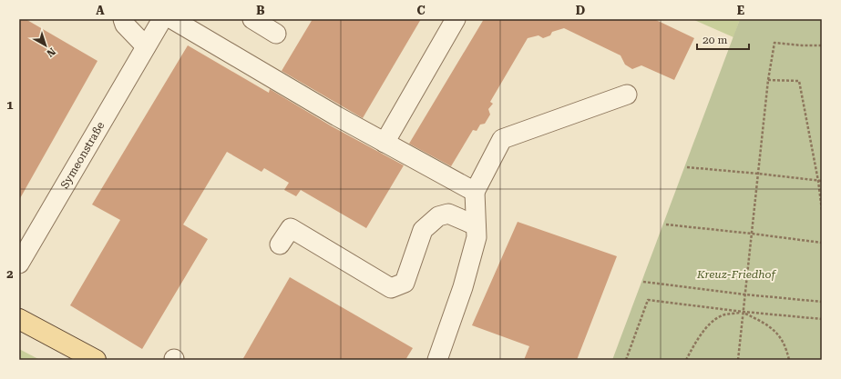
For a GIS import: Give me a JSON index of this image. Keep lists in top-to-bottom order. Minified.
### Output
{"streets":{"street":["Symeonstraße"]},"parks":["Kreuz-Friedhof"],"scale_bar":"20 m","north":"bottom right","grid":{"columns":["A","B","C","D","E"],"rows":["1","2"]}}
